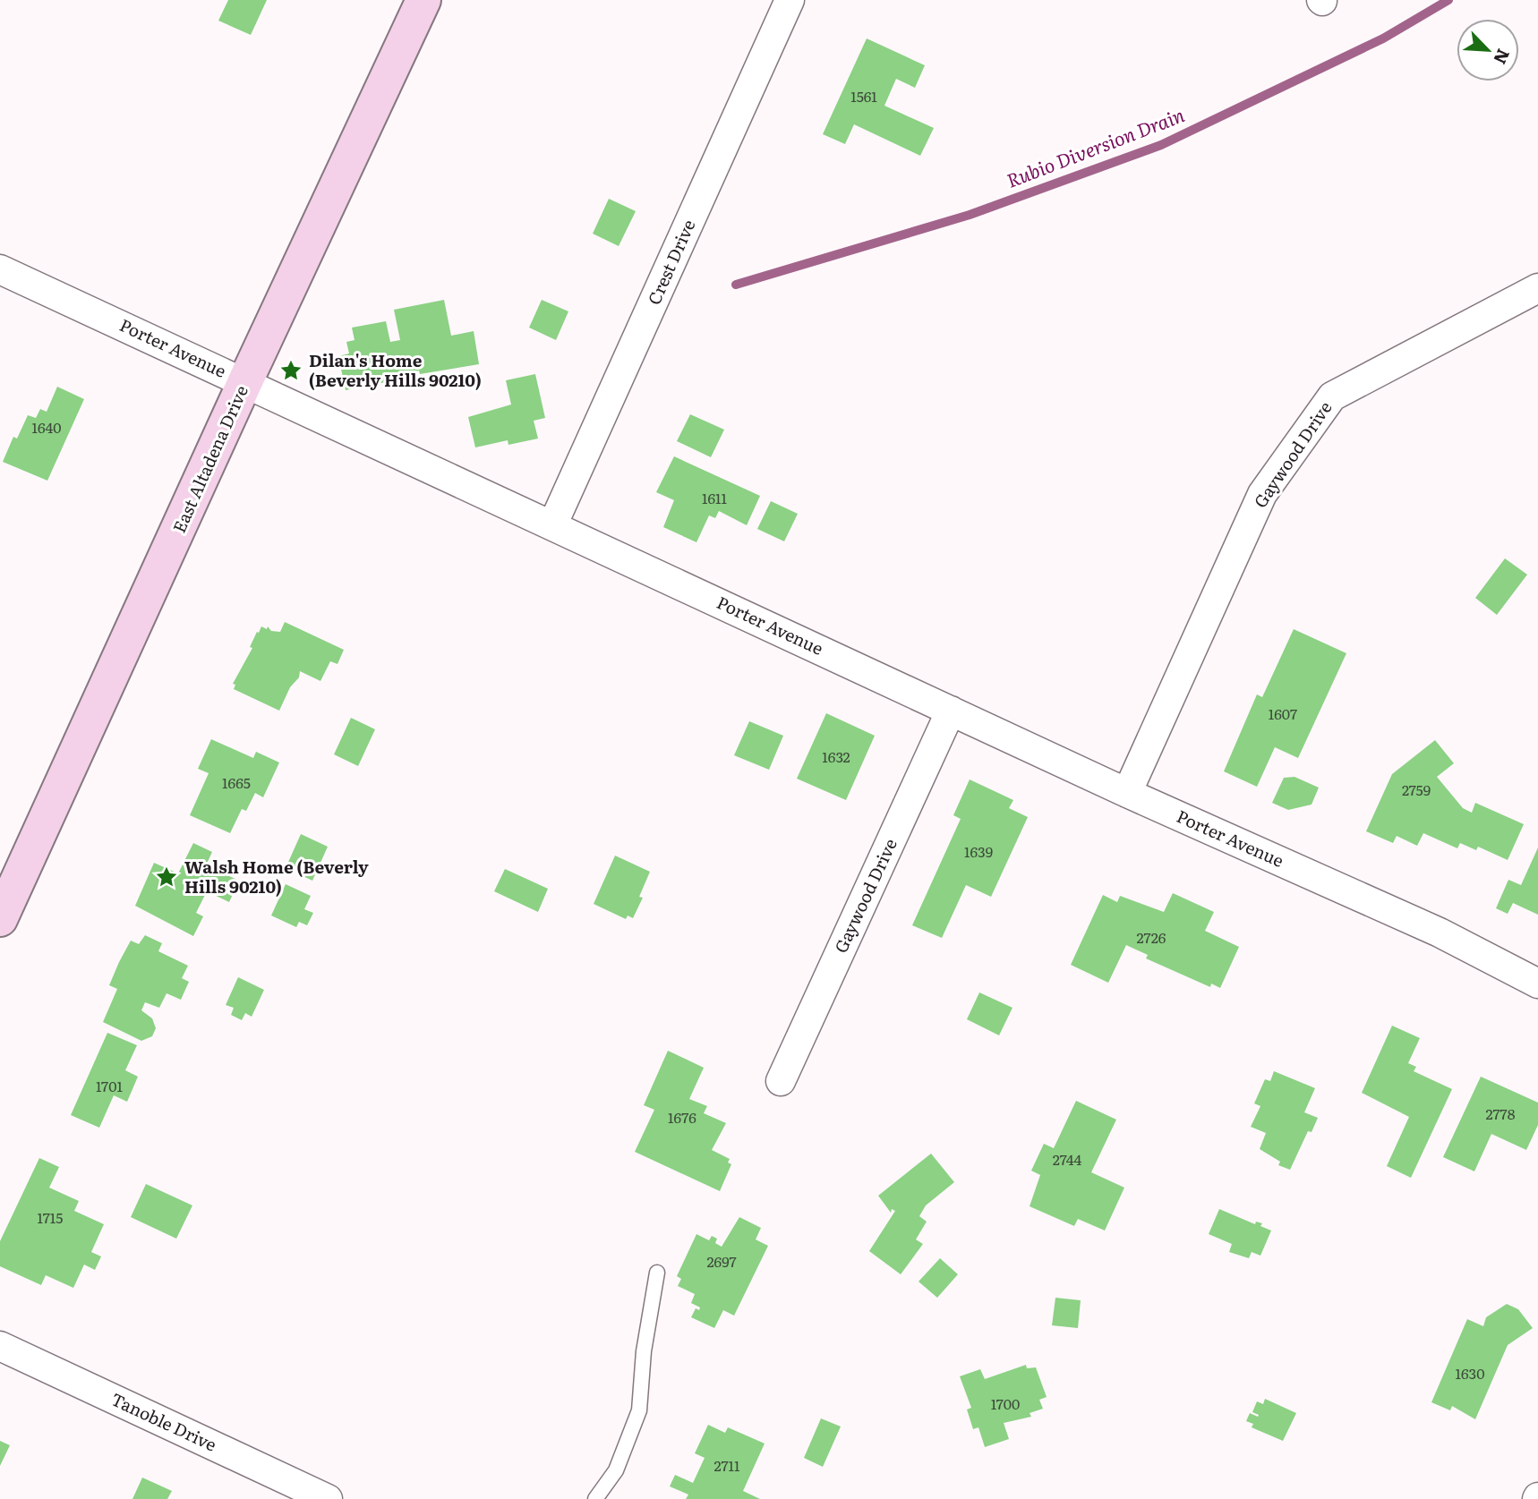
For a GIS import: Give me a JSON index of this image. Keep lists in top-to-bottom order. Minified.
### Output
{"streets":{"main road":["East Altadena Drive"],"street":["Crest Drive","Porter Avenue","Gaywood Drive","Tanoble Drive"]},"crossings":[["Crest Drive","Porter Avenue"],["Porter Avenue","Gaywood Drive"],["Porter Avenue","East Altadena Drive"]],"water":["Rubio Diversion Drain"],"places":{"place":["Dilan's Home (Beverly Hills 90210)","Walsh Home (Beverly Hills 90210)"]},"house_numbers":["1561","1640","1611","1607","1632","1665","2759","1639","2726","1701","2778","1676","2744","1715","2697","1630","1700","2711"],"north":"bottom right"}
